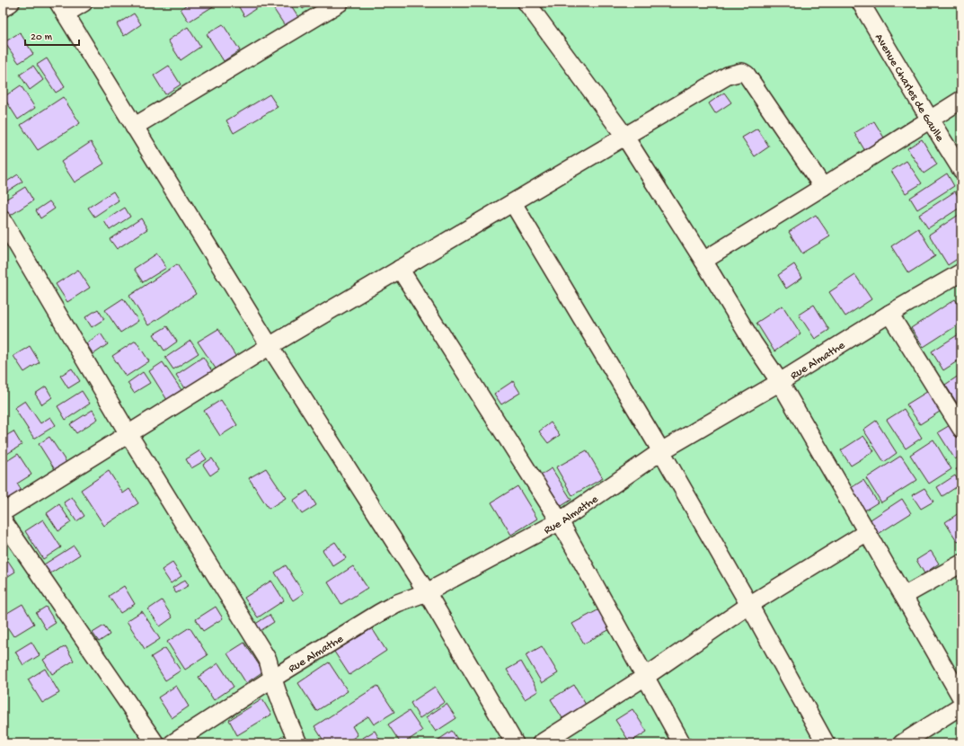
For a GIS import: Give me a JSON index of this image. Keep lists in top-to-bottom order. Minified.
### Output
{"streets":{"street":["Avenue Charles de Gaulle","Rue Almathe"]},"scale_bar":"20 m"}
